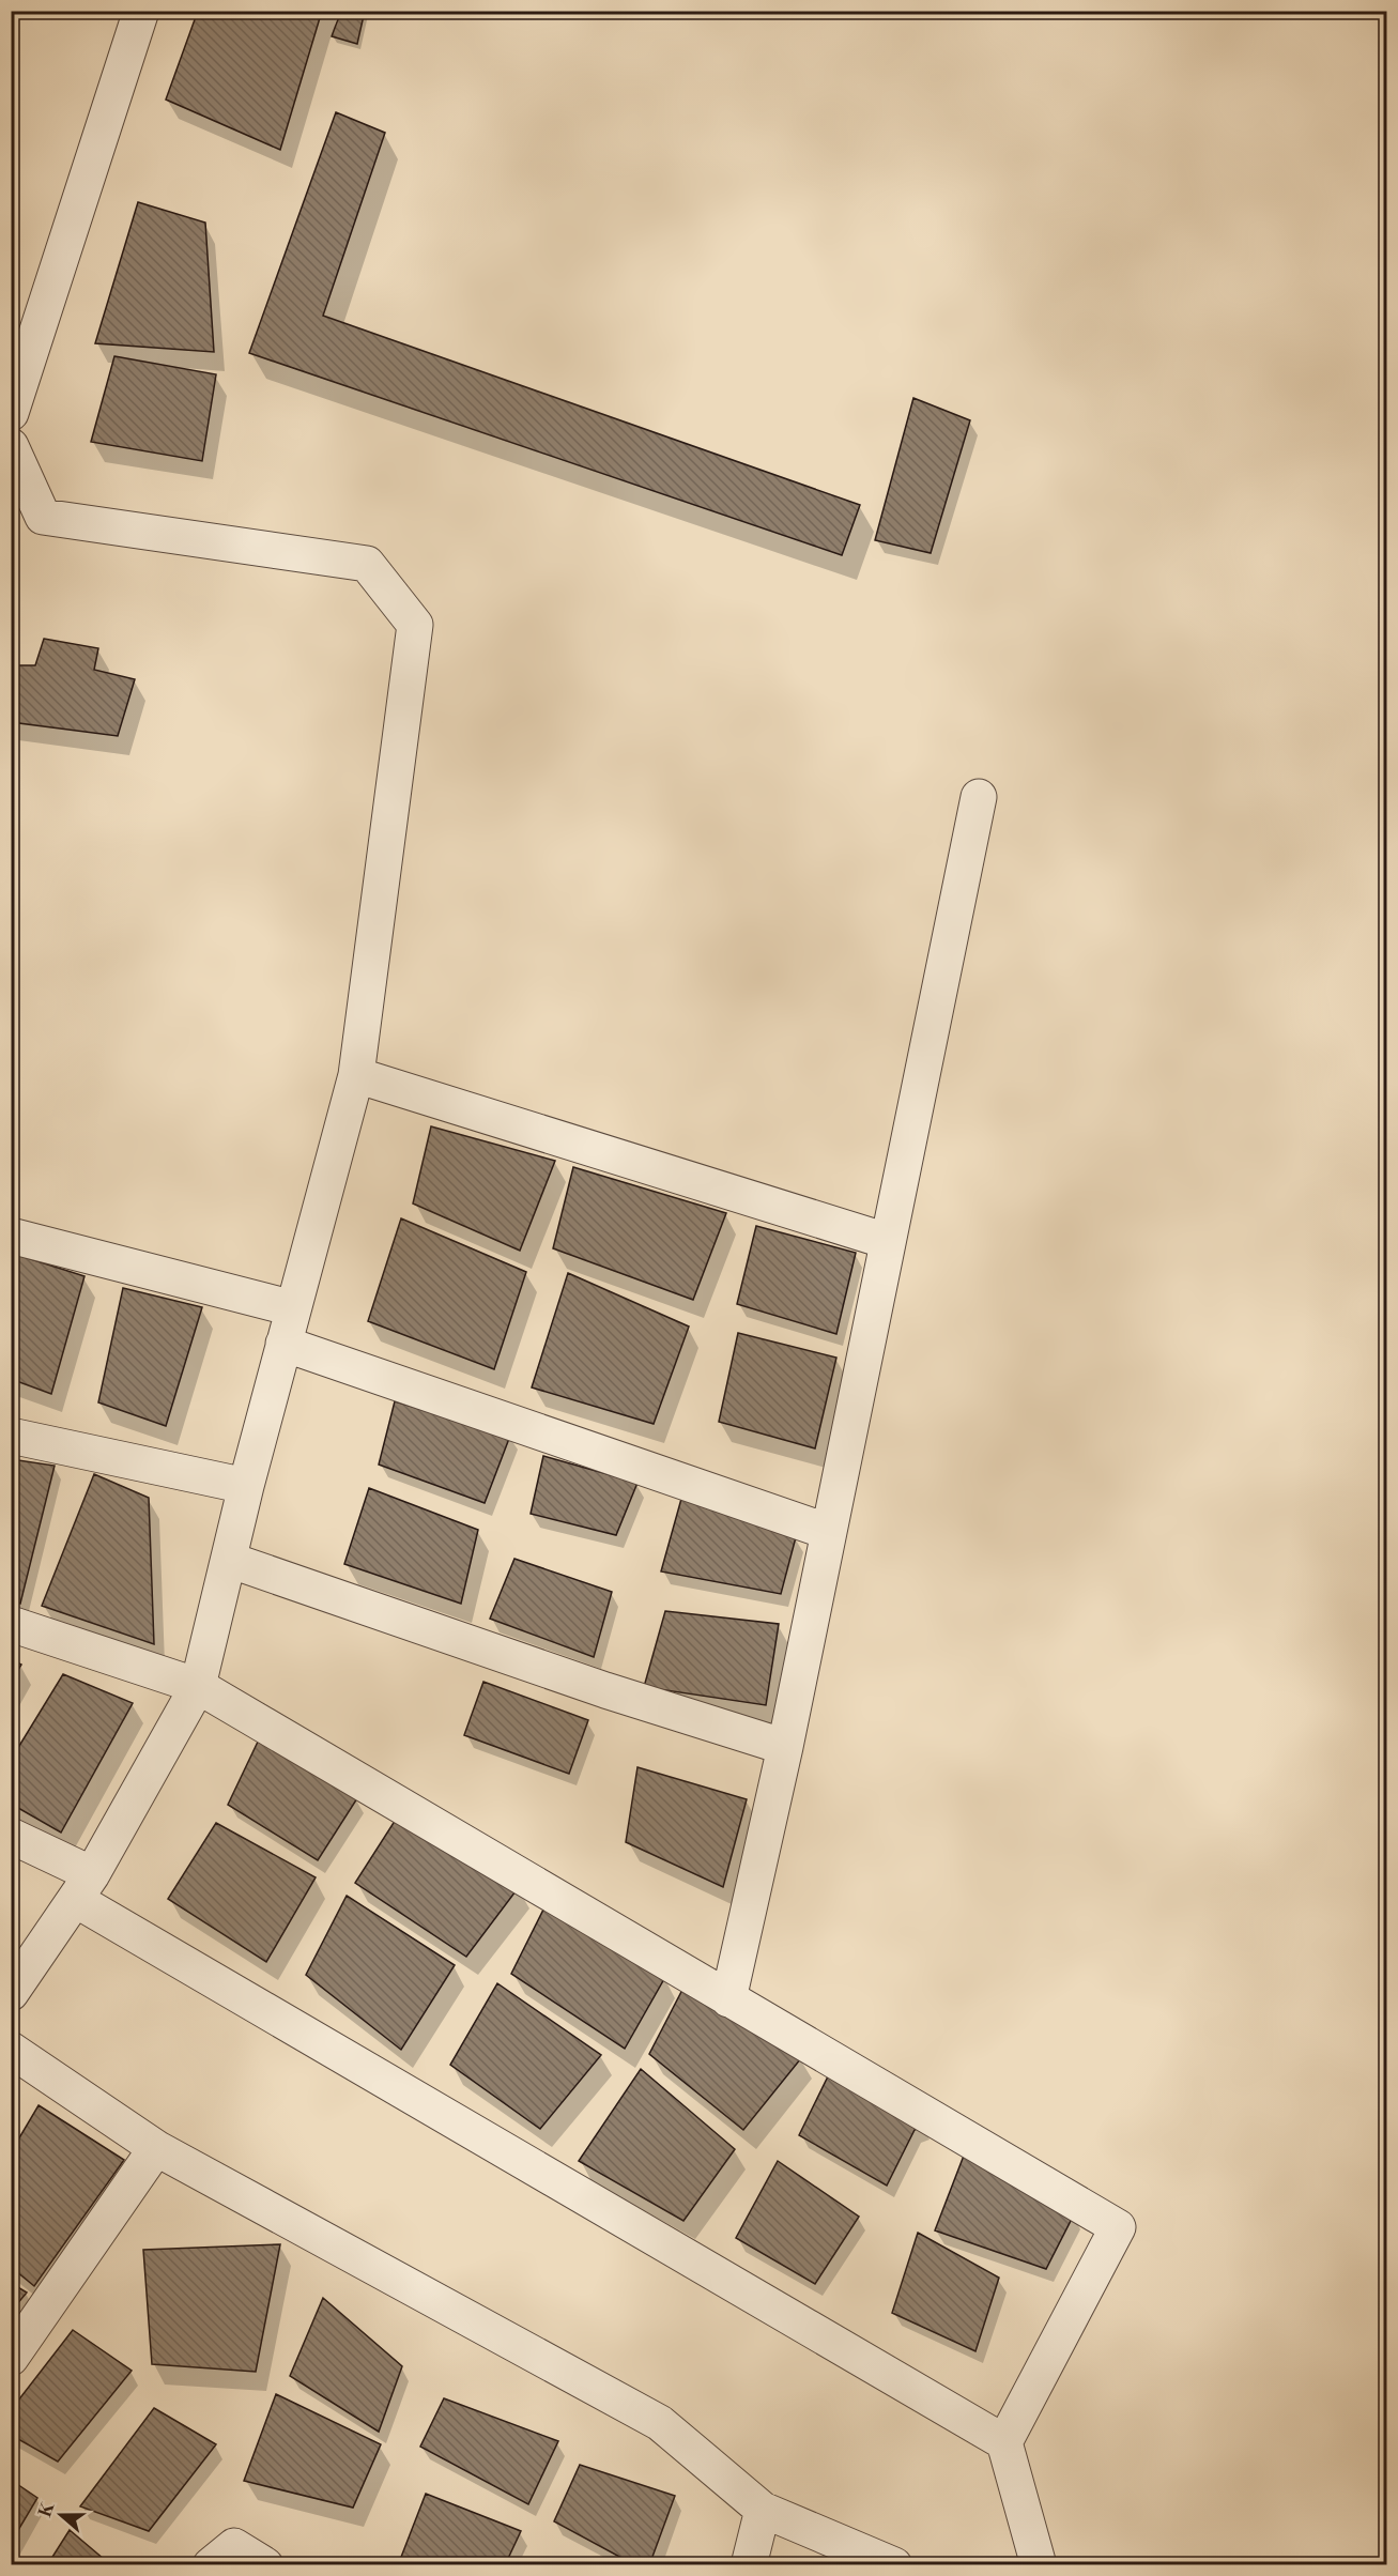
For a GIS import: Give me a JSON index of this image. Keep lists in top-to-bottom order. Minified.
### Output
{"north":"left"}
